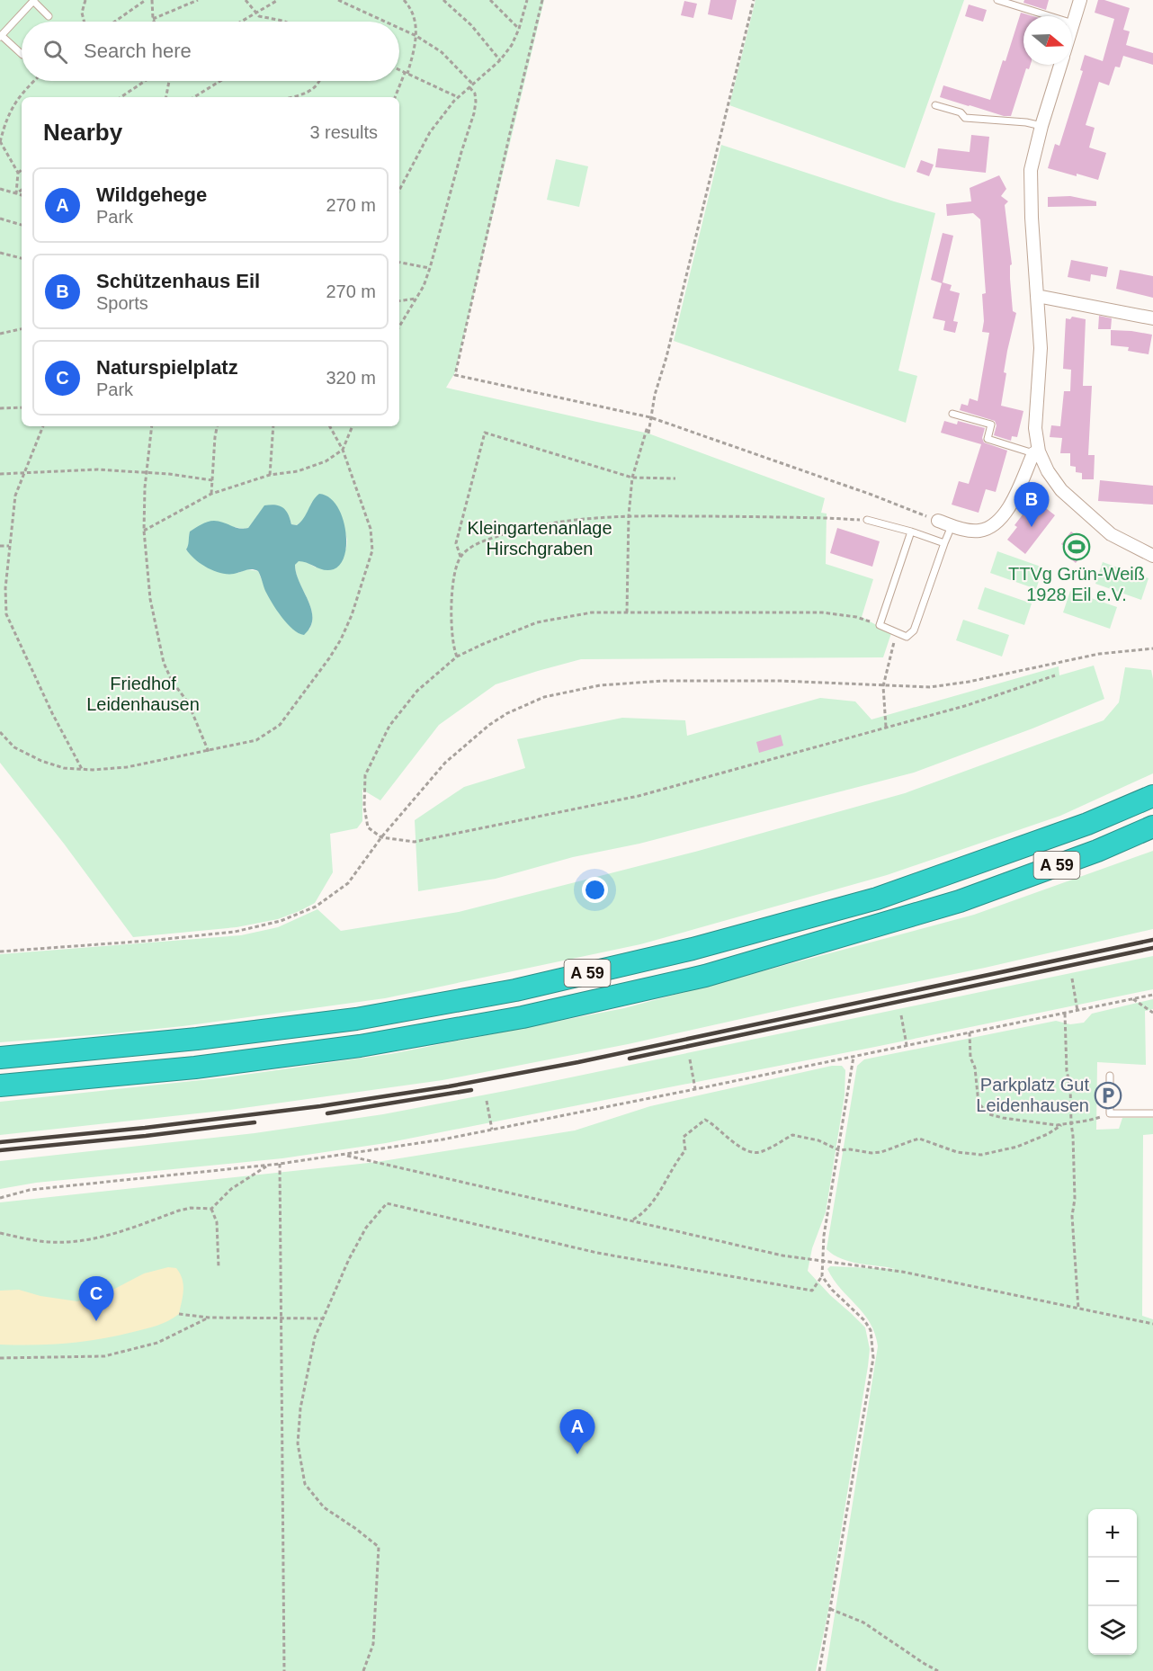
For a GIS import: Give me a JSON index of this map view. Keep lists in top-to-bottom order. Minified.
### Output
{"streets":{"highway":["A 59"]},"parks":["Kleingartenanlage Hirschgraben","Friedhof Leidenhausen"],"places":{"sports":["TTVg Grün-Weiß 1928 Eil e.V."],"parking":["Parkplatz Gut Leidenhausen"]},"north":"right","page":{"search":"Search here","heading":["Nearby","3 results"],"list":[{"mark":"A","name":"Wildgehege","note":"Park","value":"270 m"},{"mark":"B","name":"Schützenhaus Eil","note":"Sports","value":"270 m"},{"mark":"C","name":"Naturspielplatz","note":"Park","value":"320 m"}],"pins":["B","C","A"],"map_buttons":["+","−"]}}
